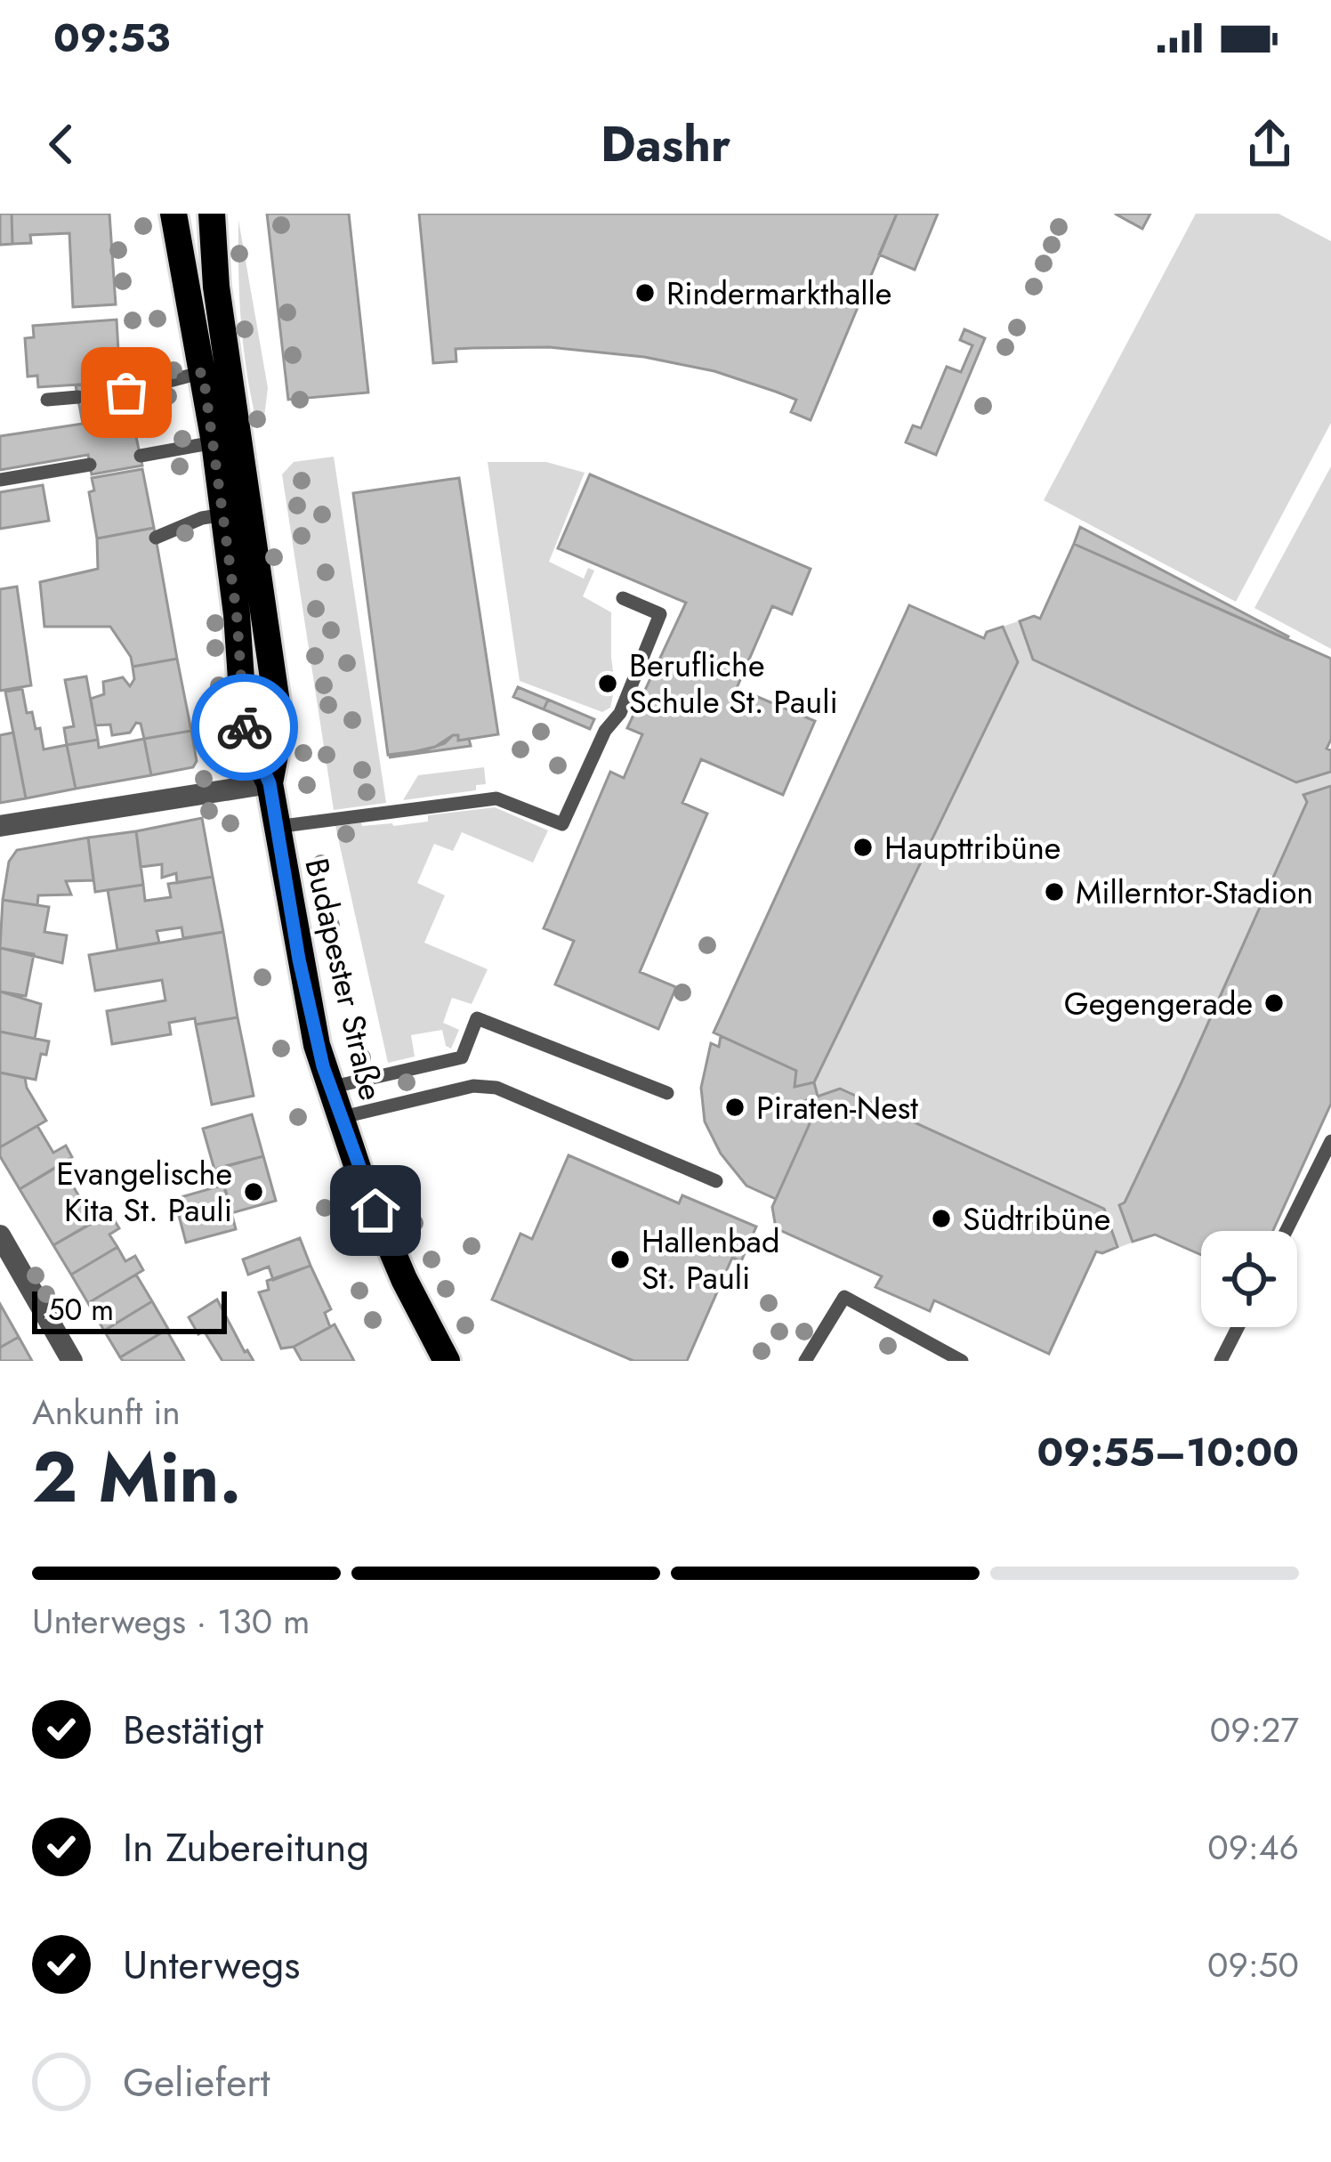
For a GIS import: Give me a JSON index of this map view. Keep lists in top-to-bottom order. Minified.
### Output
{"streets":{"main road":["Budapester Straße"]},"places":["Rindermarkthalle","Berufliche Schule St. Pauli","Haupttribüne","Millerntor-Stadion","Gegengerade","Piraten-Nest","Evangelische Kita St. Pauli","Südtribüne","Hallenbad St. Pauli"],"scale_bar":"50 m","page":{"status":"09:53","header":"Dashr","scale":"50 m","heading":["2 Min.","Ankunft in","09:55–10:00"],"bar":"Unterwegs · 130 m","list":[["Bestätigt","09:27"],["In Zubereitung","09:46"],["Unterwegs","09:50"],"Geliefert"]}}
